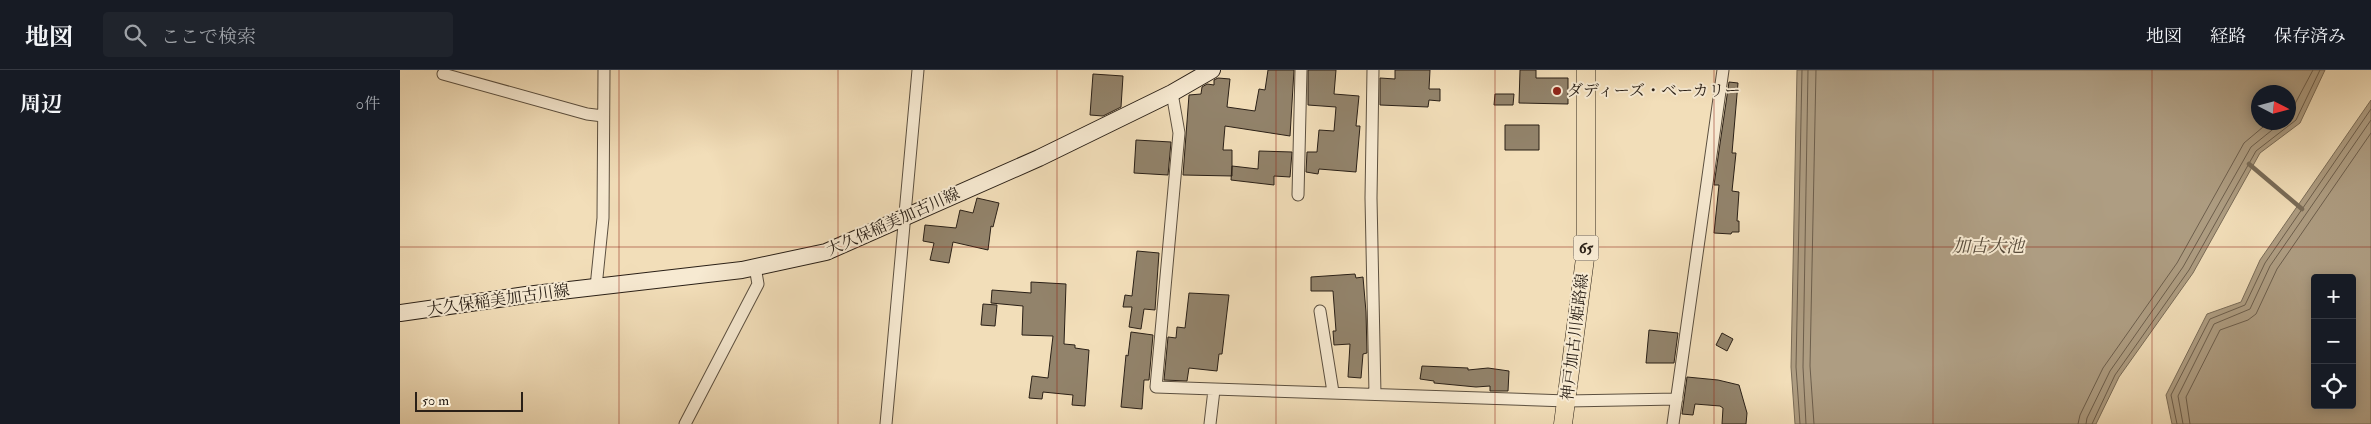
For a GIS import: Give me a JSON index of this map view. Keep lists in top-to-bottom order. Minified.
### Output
{"streets":{"main road":["大久保稲美加古川線","65","神戸加古川姫路線"]},"water":["加古大池"],"places":["ダディーズ・ベーカリー"],"scale_bar":"50 m","north":"right","page":{"header":"地図","search":"ここで検索","nav":["地図","経路","保存済み"],"heading":["周辺","0件"],"map_buttons":["+","−"],"scale":"50 m"}}
